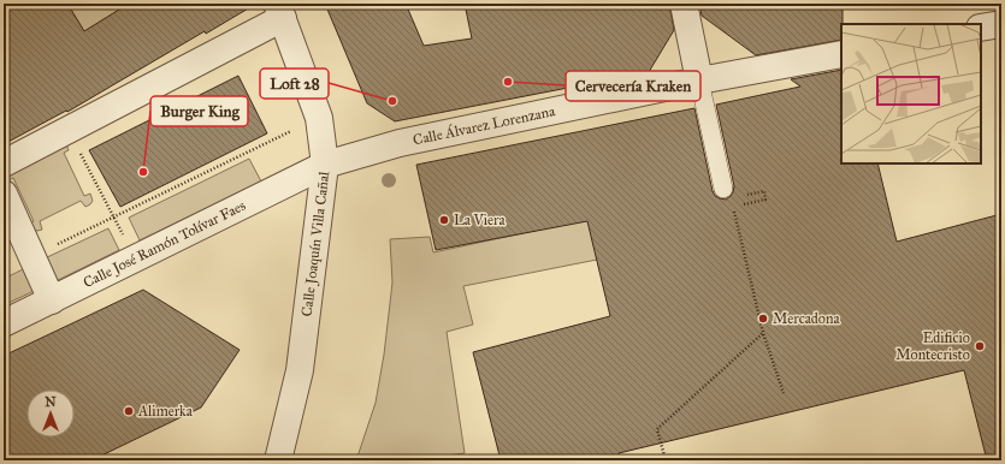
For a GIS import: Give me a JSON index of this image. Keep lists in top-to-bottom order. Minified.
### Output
{"streets":{"street":["Calle Álvarez Lorenzana","Calle Joaquín Villa Cañal","Calle José Ramón Tolívar Faes"]},"crossings":[["Calle Álvarez Lorenzana","Calle Joaquín Villa Cañal"],["Calle Álvarez Lorenzana","Calle José Ramón Tolívar Faes"],["Calle Joaquín Villa Cañal","Calle José Ramón Tolívar Faes"]],"places":["Cervecería Kraken","Loft 28","Burger King","La Viera","Mercadona","Edificio Montecristo","Alimerka"],"north":"top"}
